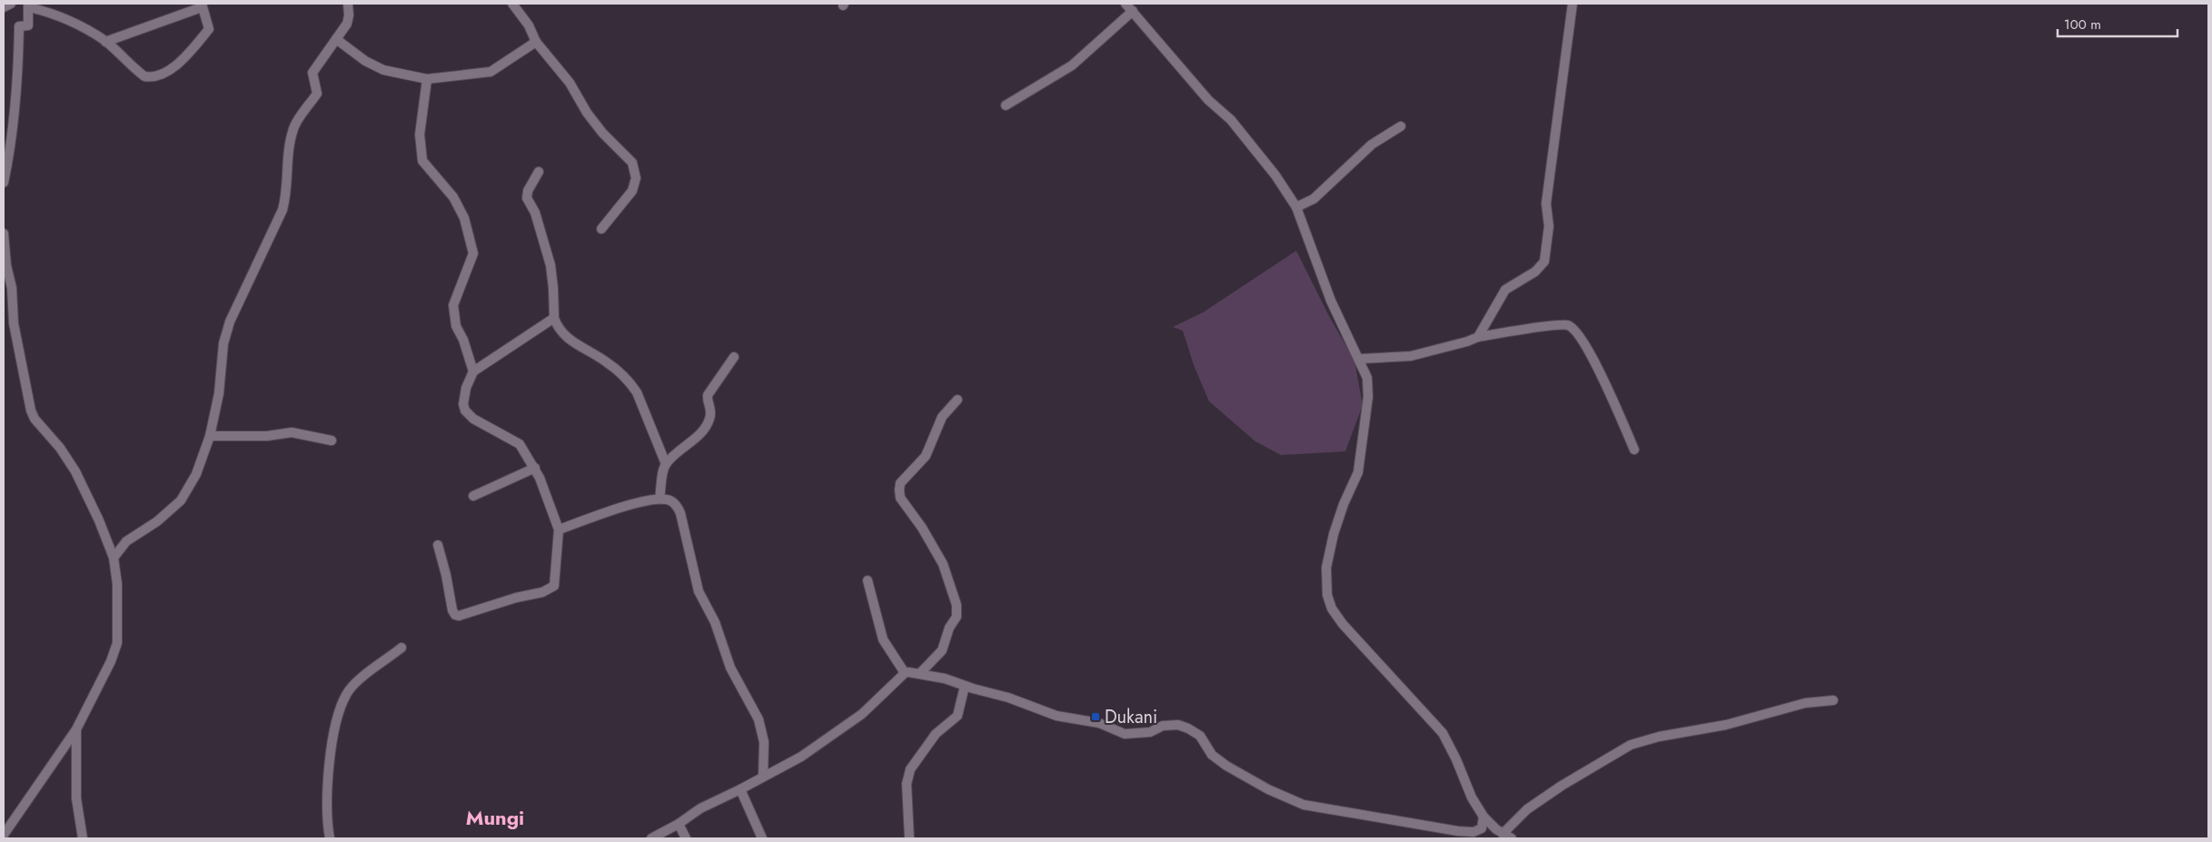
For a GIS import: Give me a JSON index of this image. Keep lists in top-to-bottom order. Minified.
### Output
{"districts":["Mungi"],"places":{"transit":["Dukani"]},"scale_bar":"100 m"}
